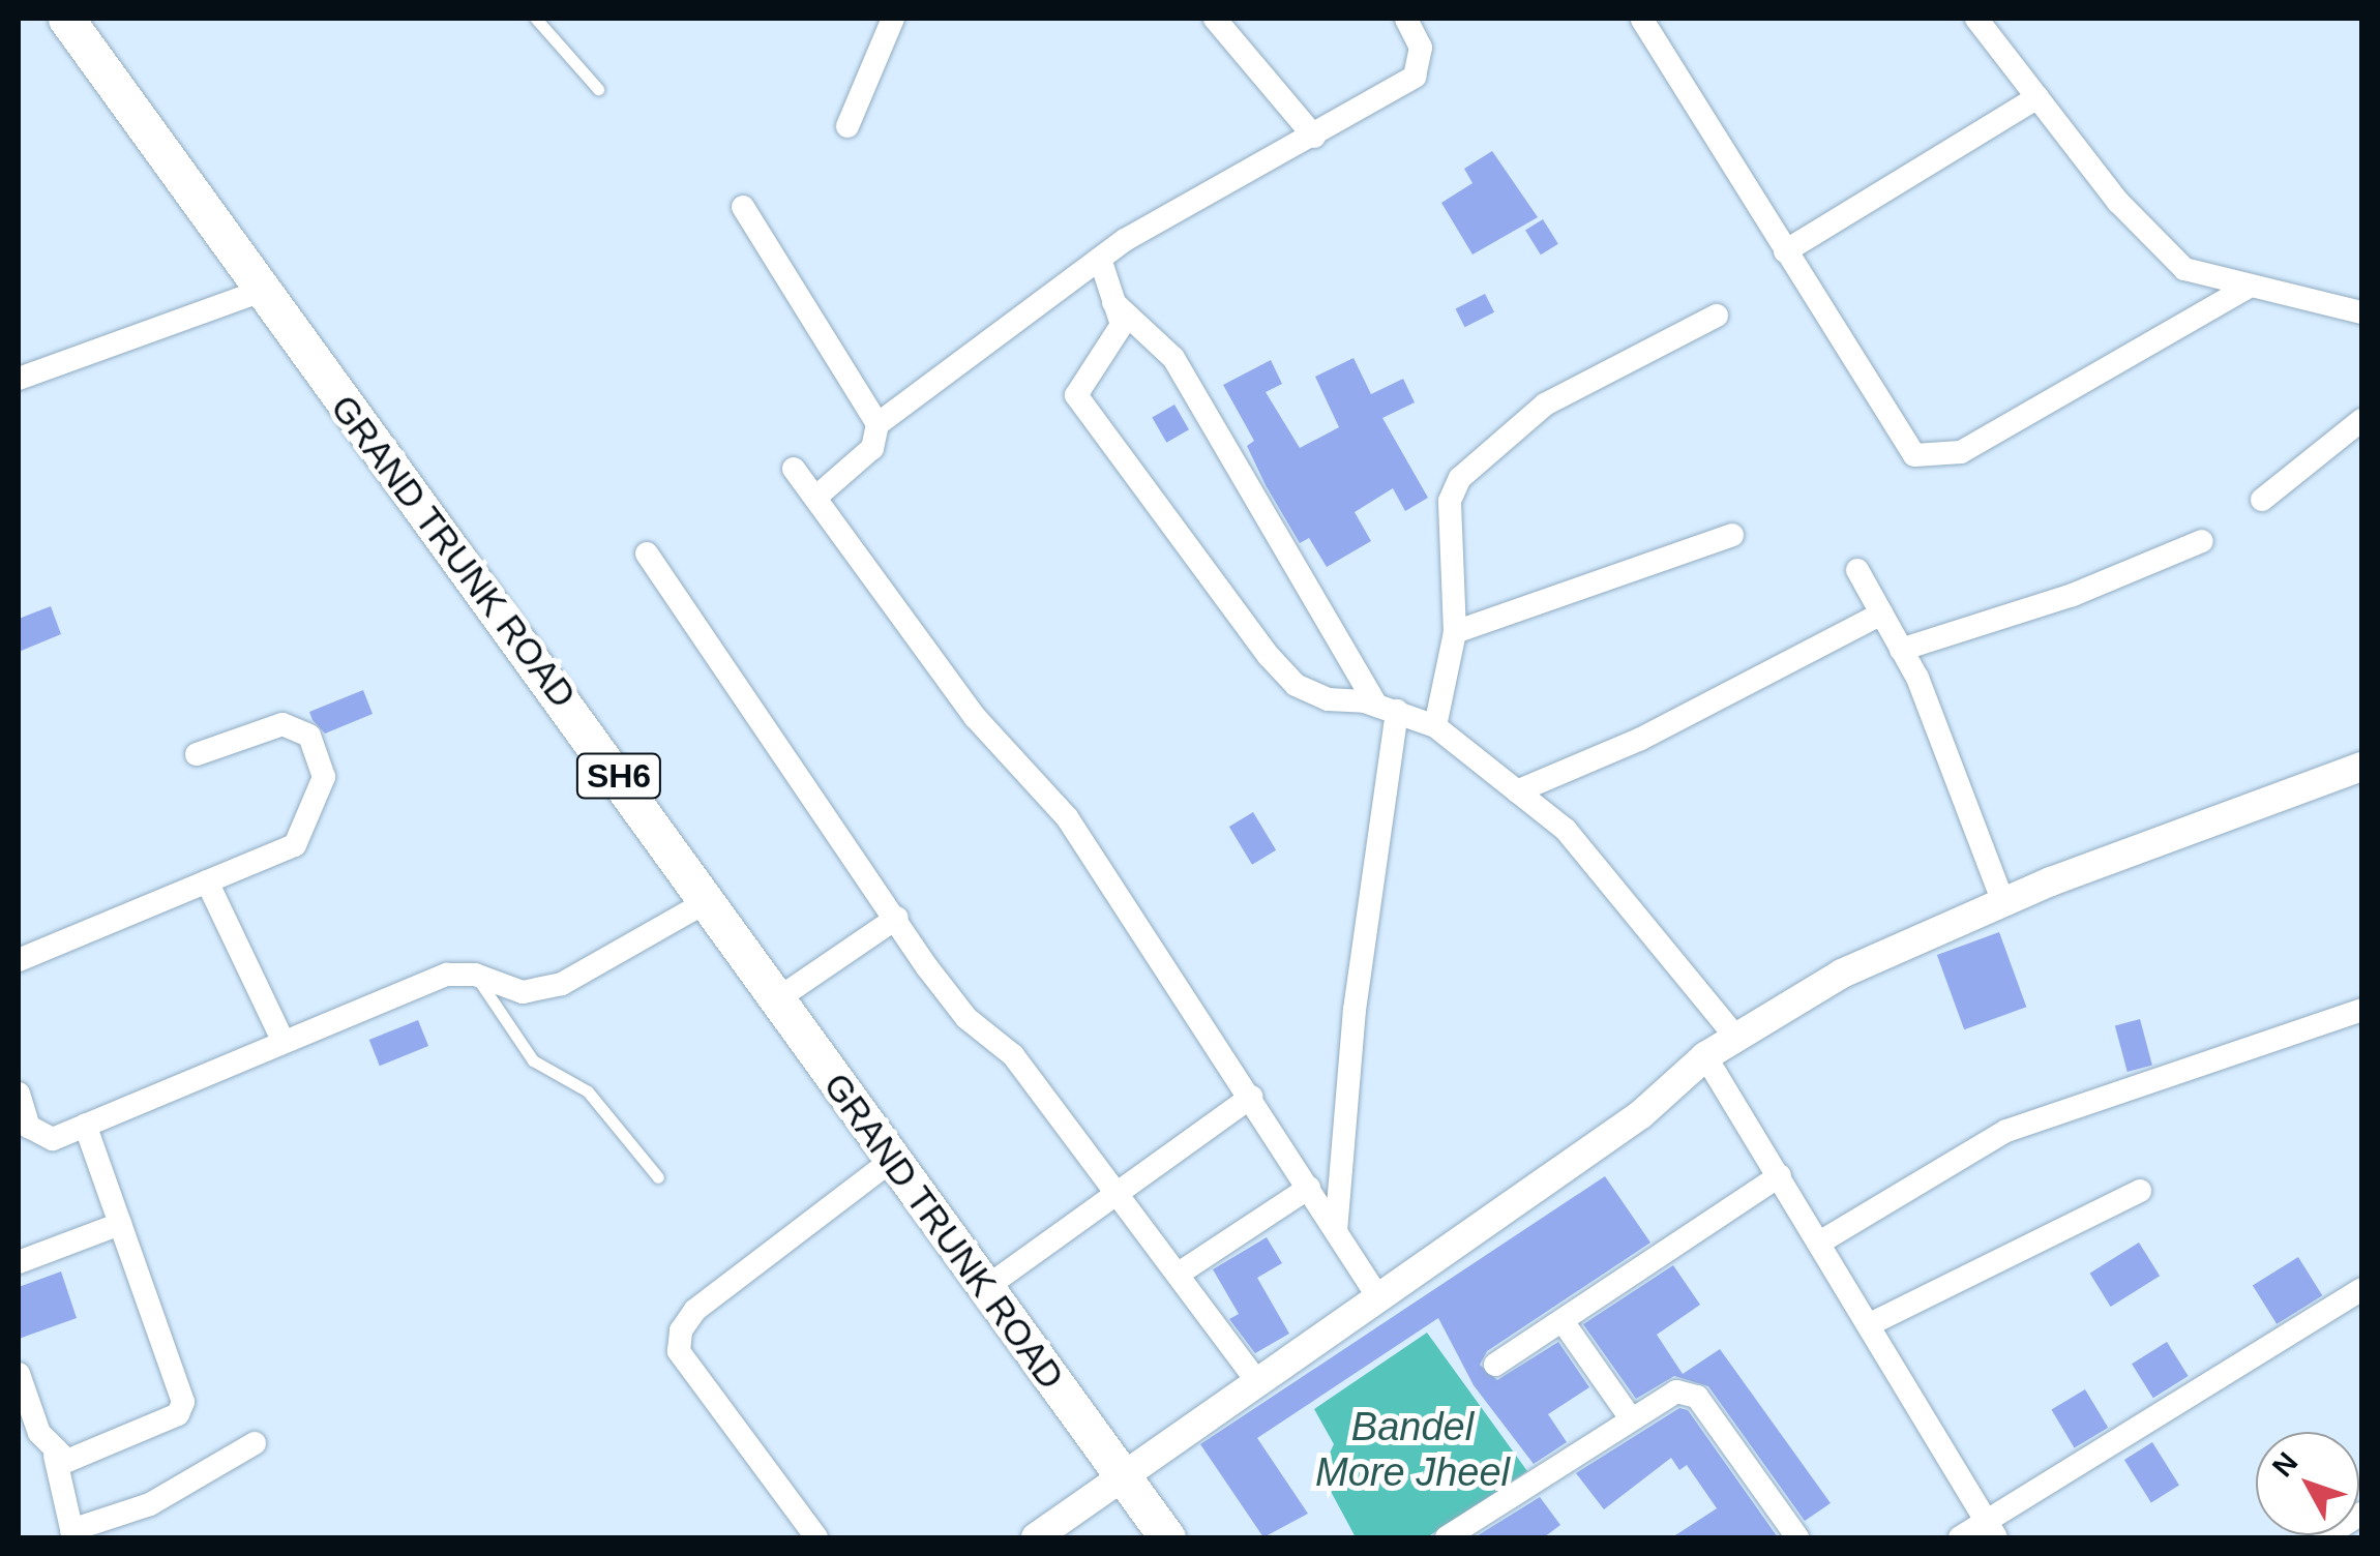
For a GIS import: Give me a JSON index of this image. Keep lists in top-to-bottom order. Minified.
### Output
{"streets":{"main road":["GRAND TRUNK ROAD","SH6"]},"water":["Bandel More Jheel"],"north":"top left"}
